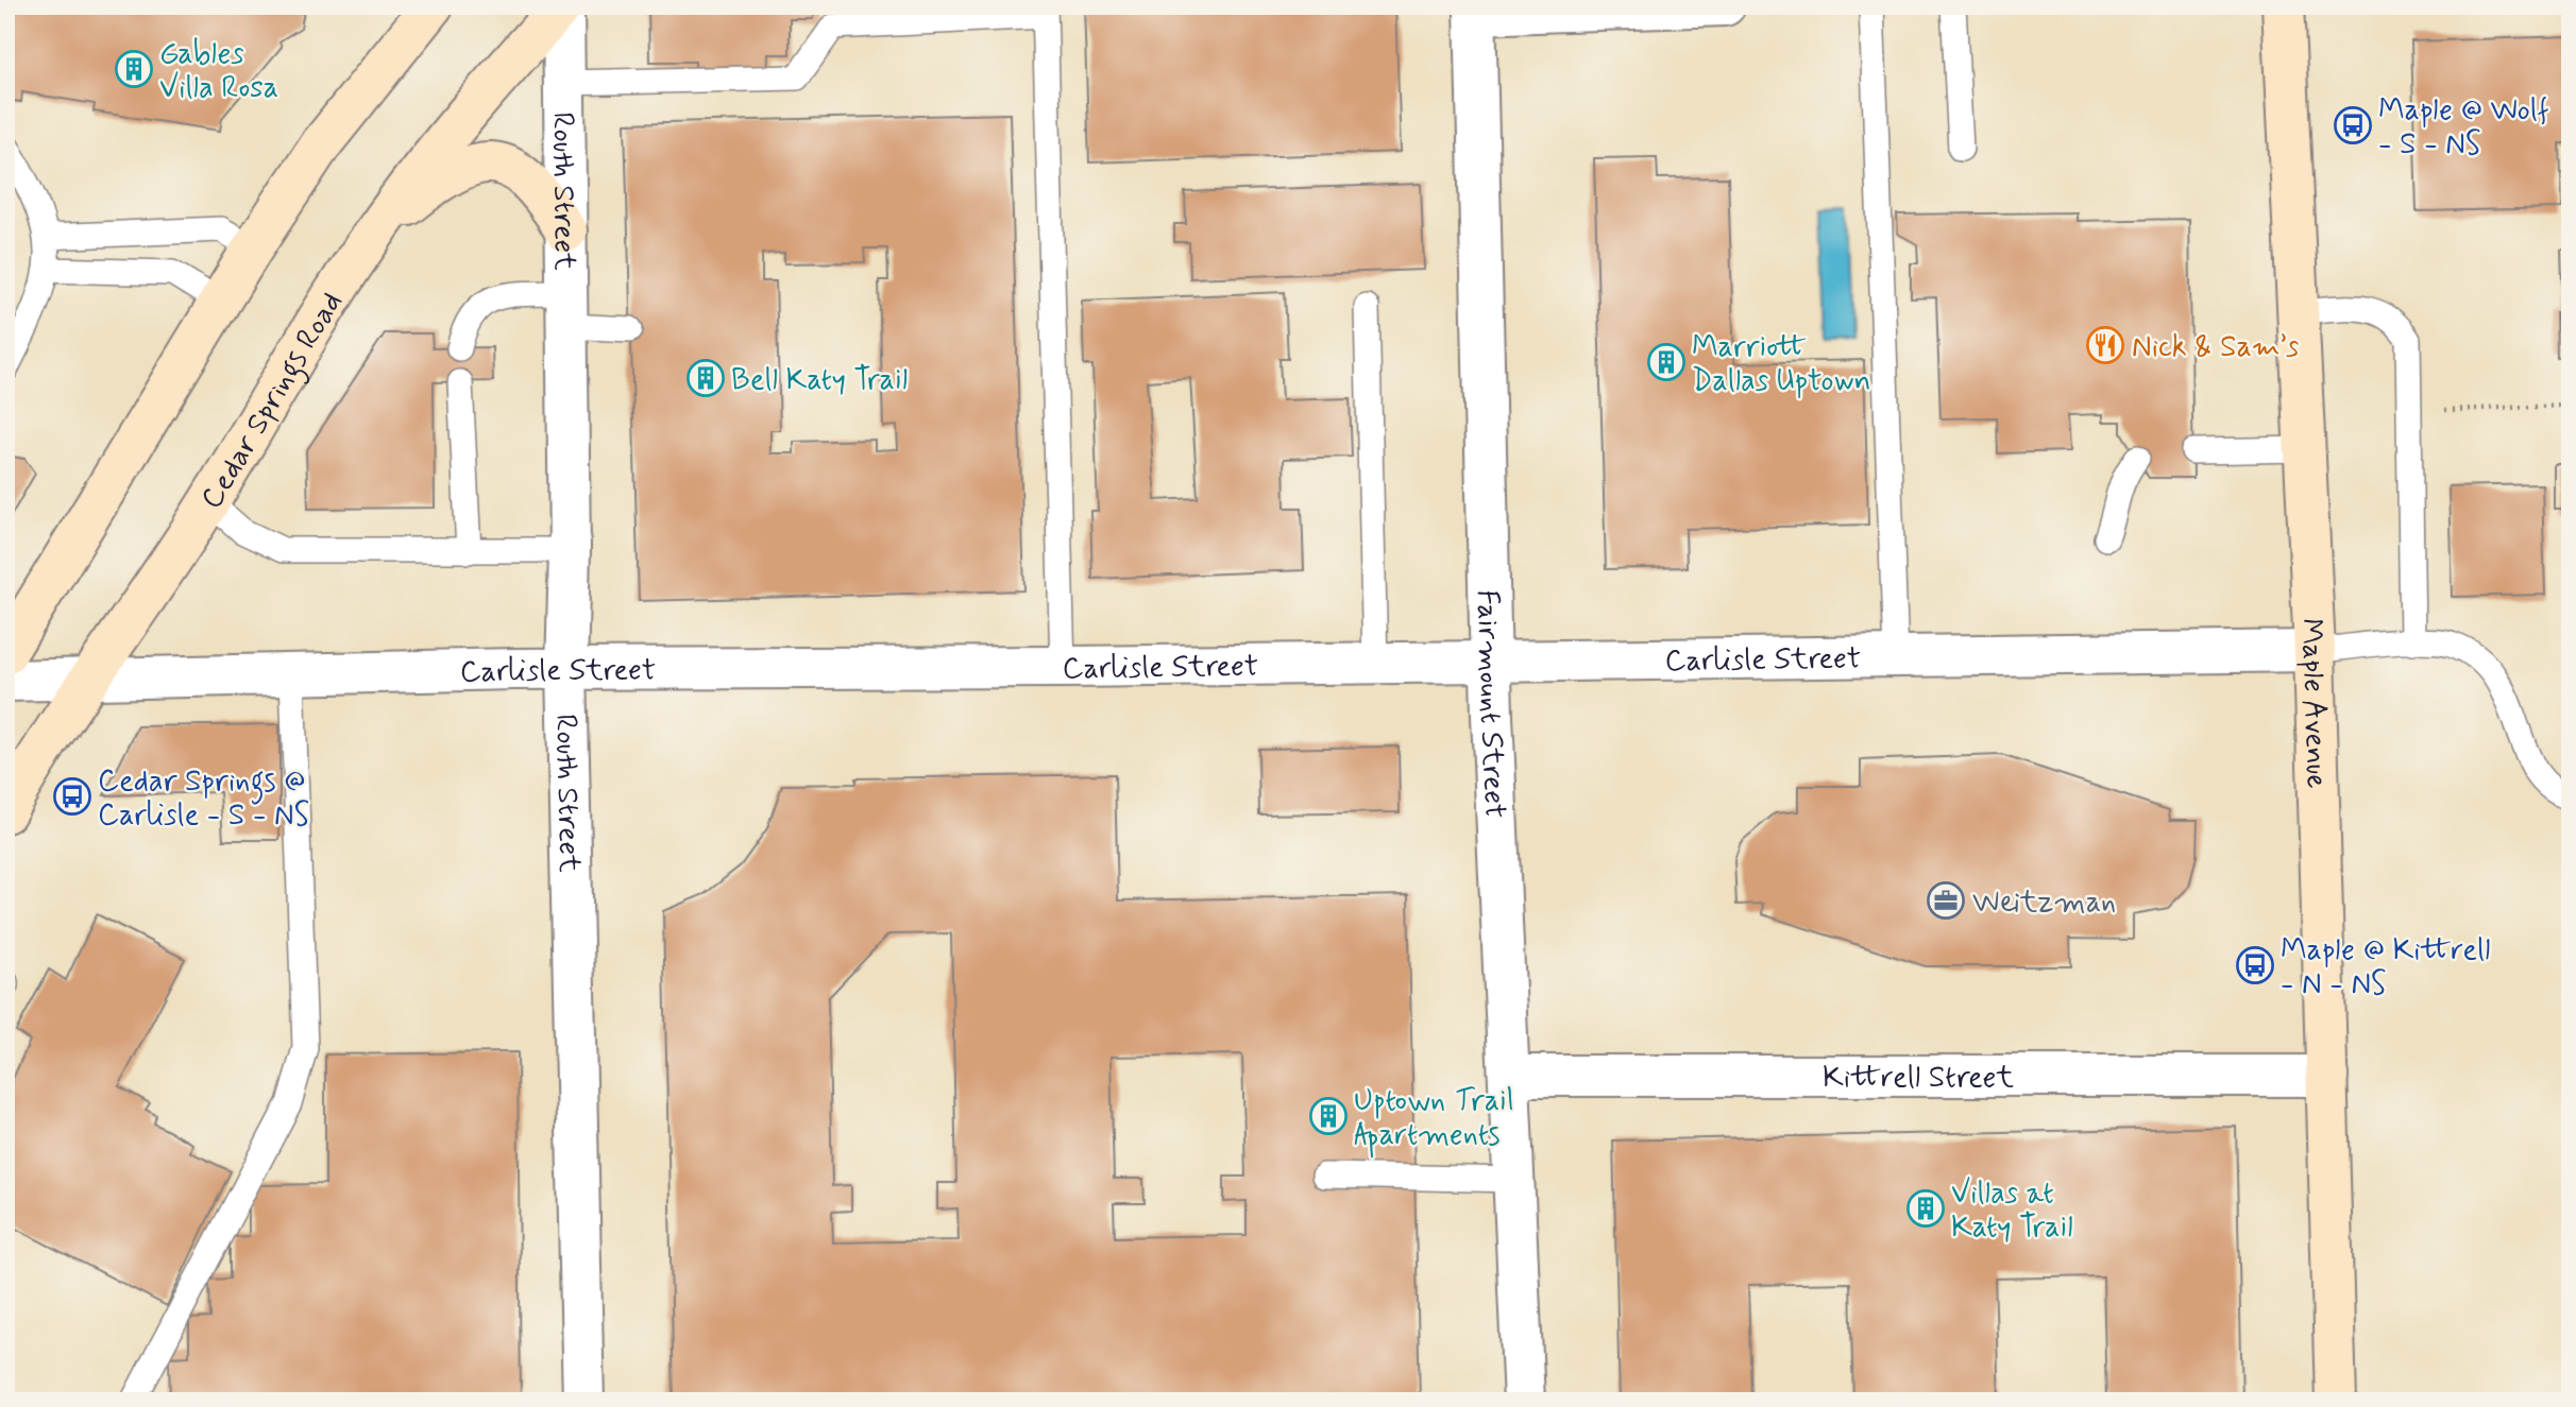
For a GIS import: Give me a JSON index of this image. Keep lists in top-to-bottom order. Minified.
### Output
{"streets":{"main road":["Cedar Springs Road","Maple Avenue"],"street":["Routh Street","Carlisle Street","Fairmount Street","Kittrell Street"]},"crossings":[["Routh Street","Cedar Springs Road"],["Routh Street","Carlisle Street"],["Cedar Springs Road","Carlisle Street"],["Carlisle Street","Maple Avenue"],["Carlisle Street","Fairmount Street"],["Maple Avenue","Kittrell Street"],["Fairmount Street","Kittrell Street"]],"places":{"building":["Gables Villa Rosa","Marriott Dallas Uptown","Bell Katy Trail","Uptown Trail Apartments","Villas at Katy Trail"],"bus stop":["Maple @ Wolf - S - NS","Cedar Springs @ Carlisle - S - NS","Maple @ Kittrell - N - NS"],"restaurant":["Nick & Sam’s"],"office":["Weitzman"]}}
